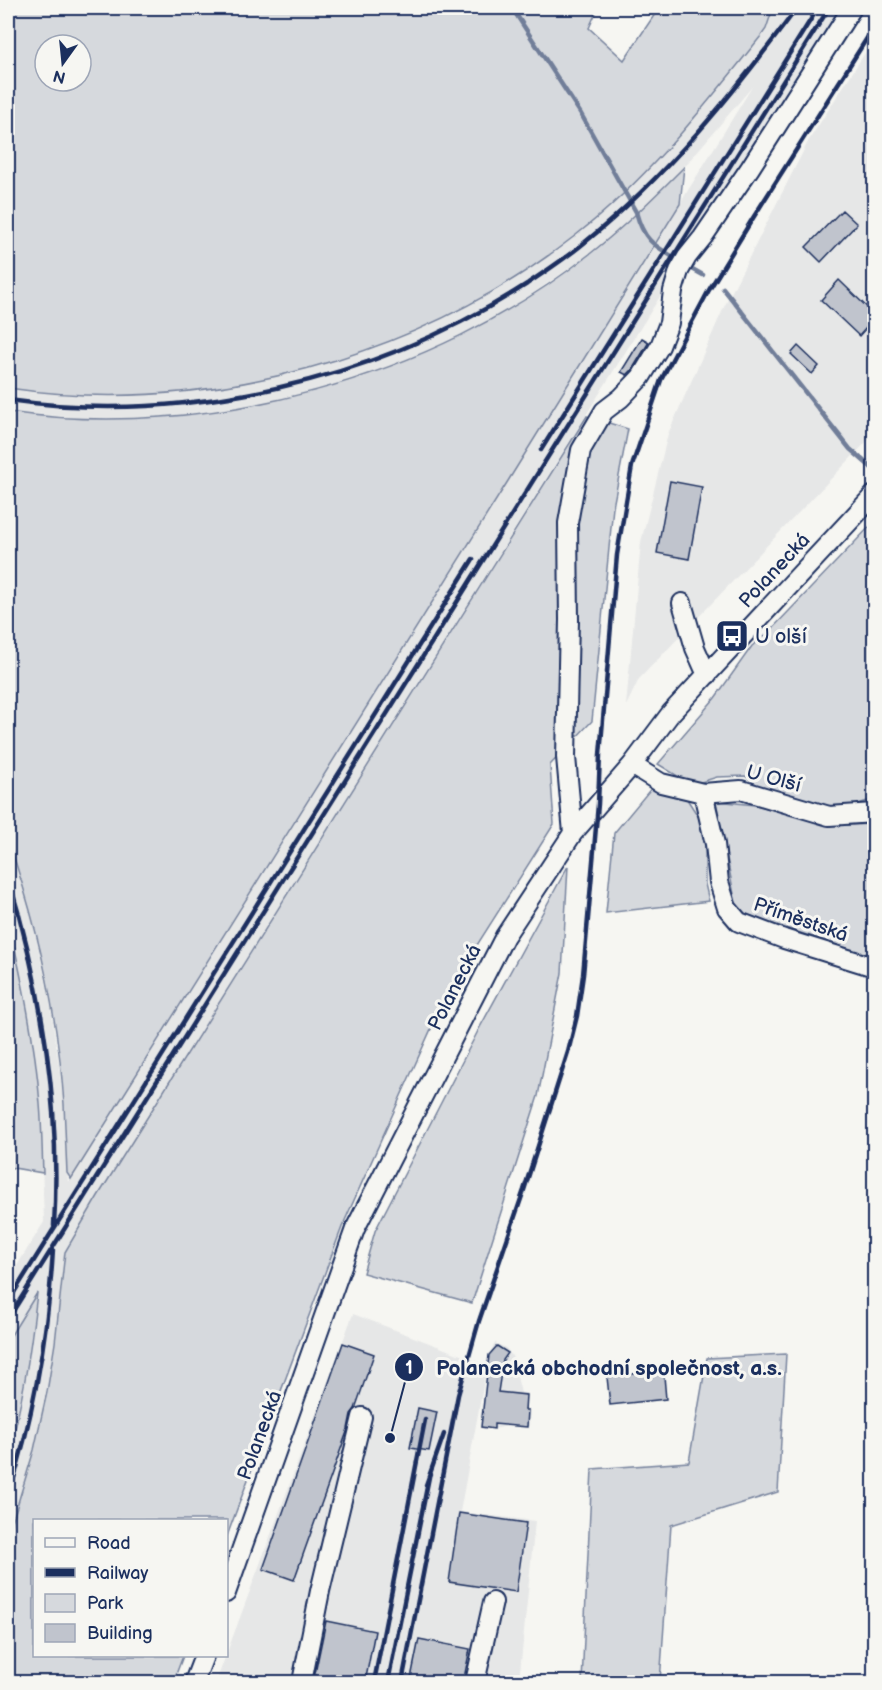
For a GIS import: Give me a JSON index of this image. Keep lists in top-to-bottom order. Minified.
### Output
{"streets":{"street":["Polanecká","U Olší","Příměstská"]},"crossings":[["Polanecká","U Olší"],["U Olší","Příměstská"]],"places":{"bus stop":["U olší"],"other":["Polanecká obchodní společnost, a.s."]},"legend":["Road","Railway","Park","Building"],"north":"bottom"}
